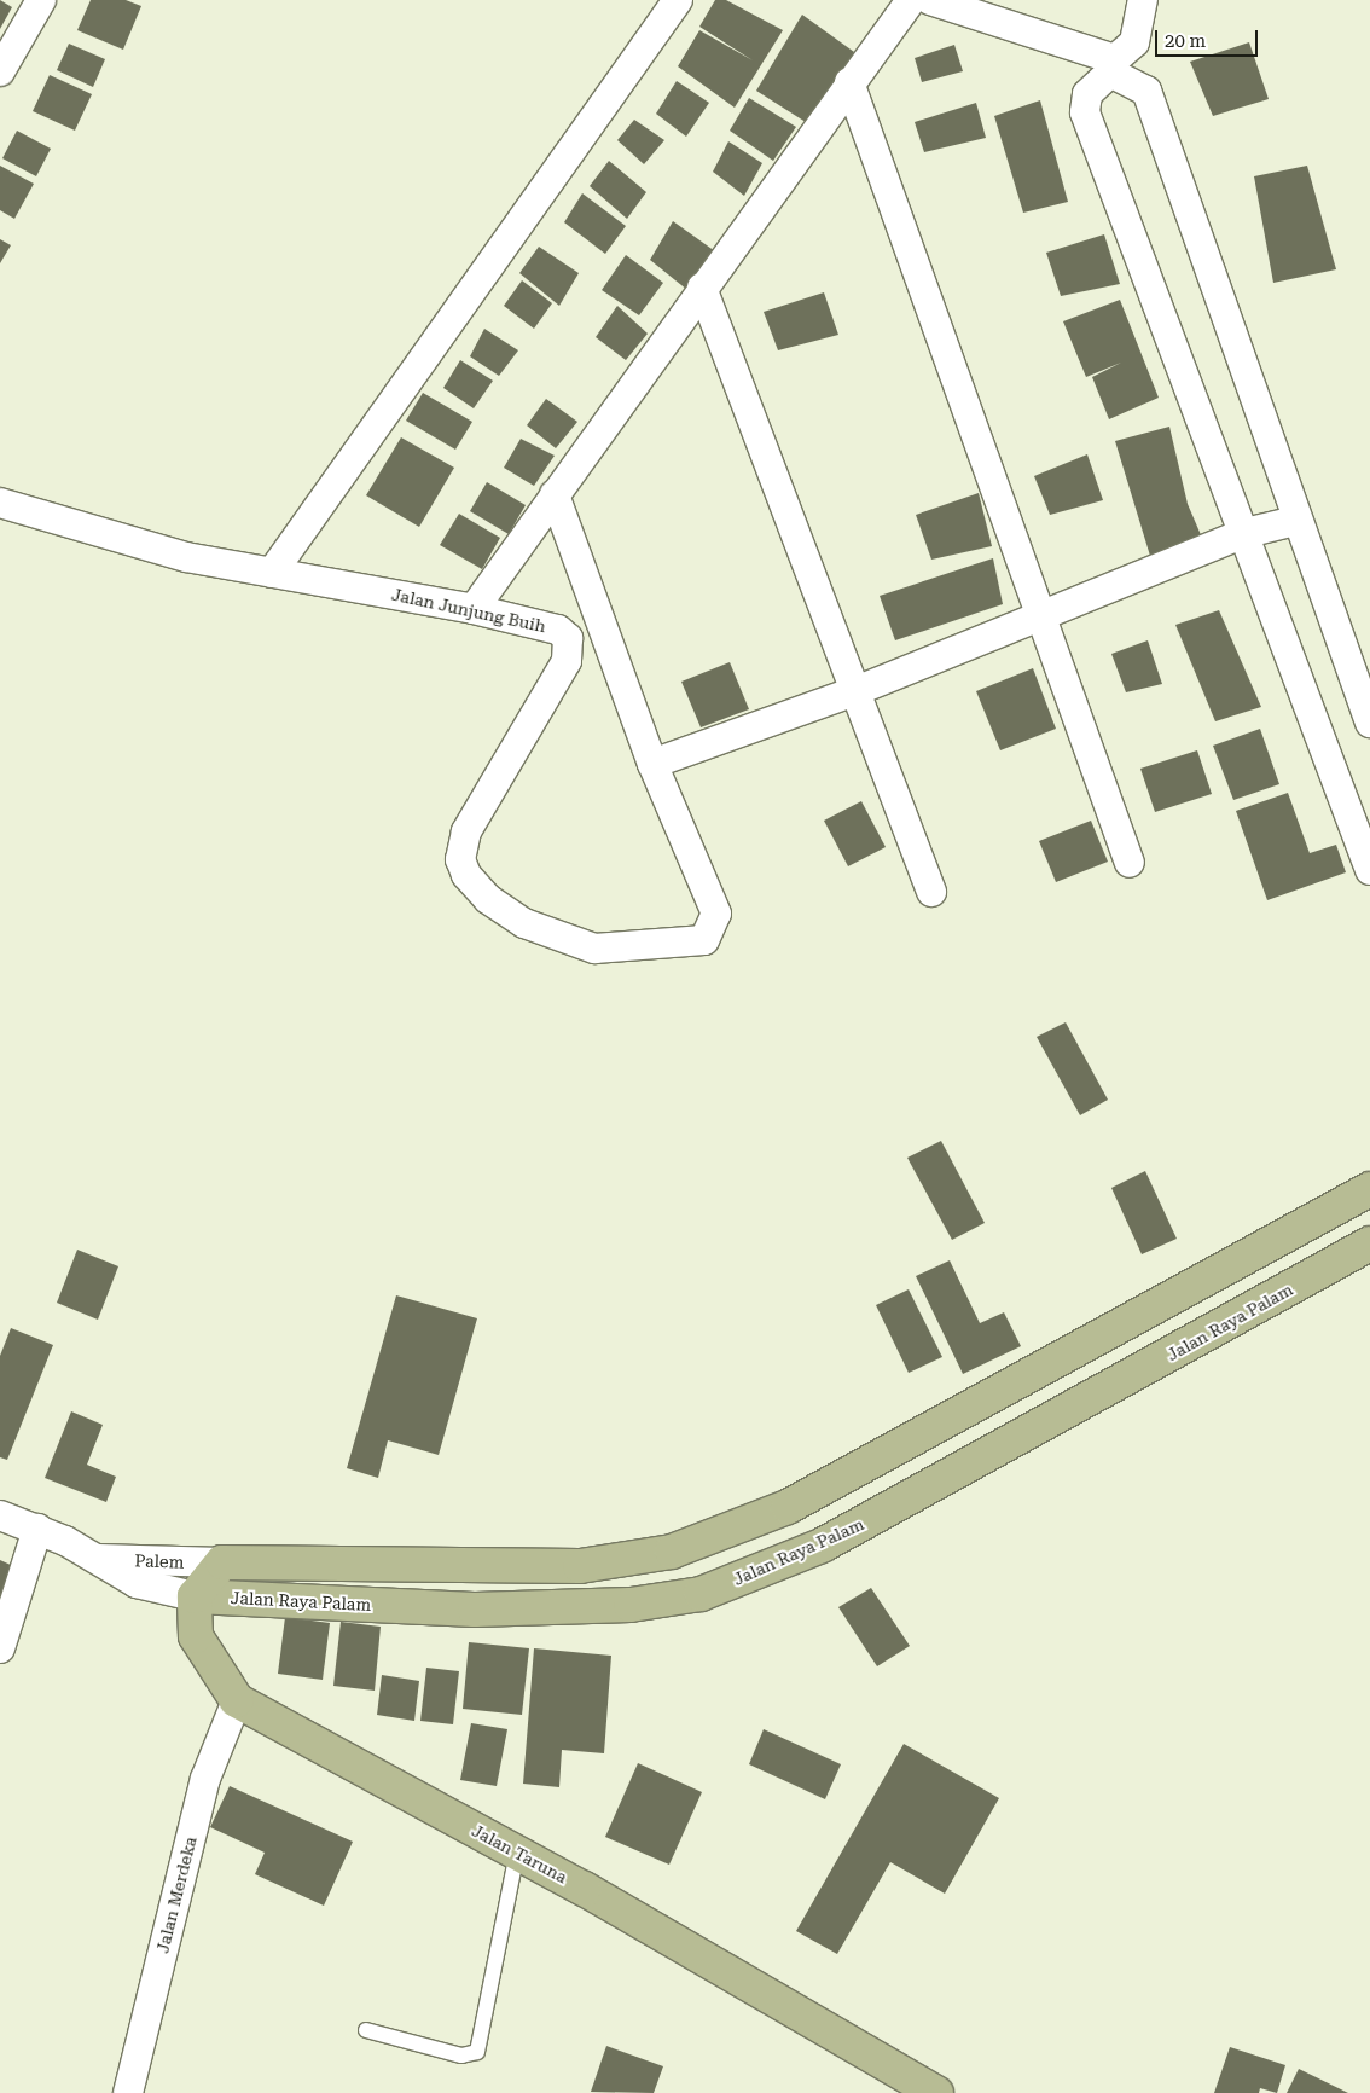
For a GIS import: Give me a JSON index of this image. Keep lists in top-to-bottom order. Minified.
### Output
{"streets":{"main road":["Jalan Raya Palam","Jalan Taruna"],"street":["Jalan Junjung Buih","Palem","Jalan Merdeka"]},"crossings":[["Jalan Raya Palam","Palem"],["Jalan Raya Palam","Jalan Taruna"],["Jalan Taruna","Jalan Merdeka"]],"scale_bar":"20 m"}
